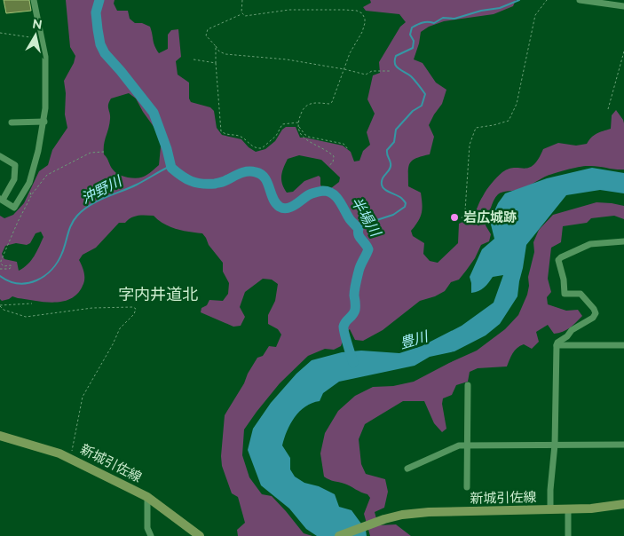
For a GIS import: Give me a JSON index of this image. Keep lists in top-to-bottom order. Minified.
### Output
{"streets":{"main road":["新城引佐線"]},"districts":["字内井道北"],"water":["沖野川","半場川","豊川"],"places":["岩広城跡"],"north":"top"}
